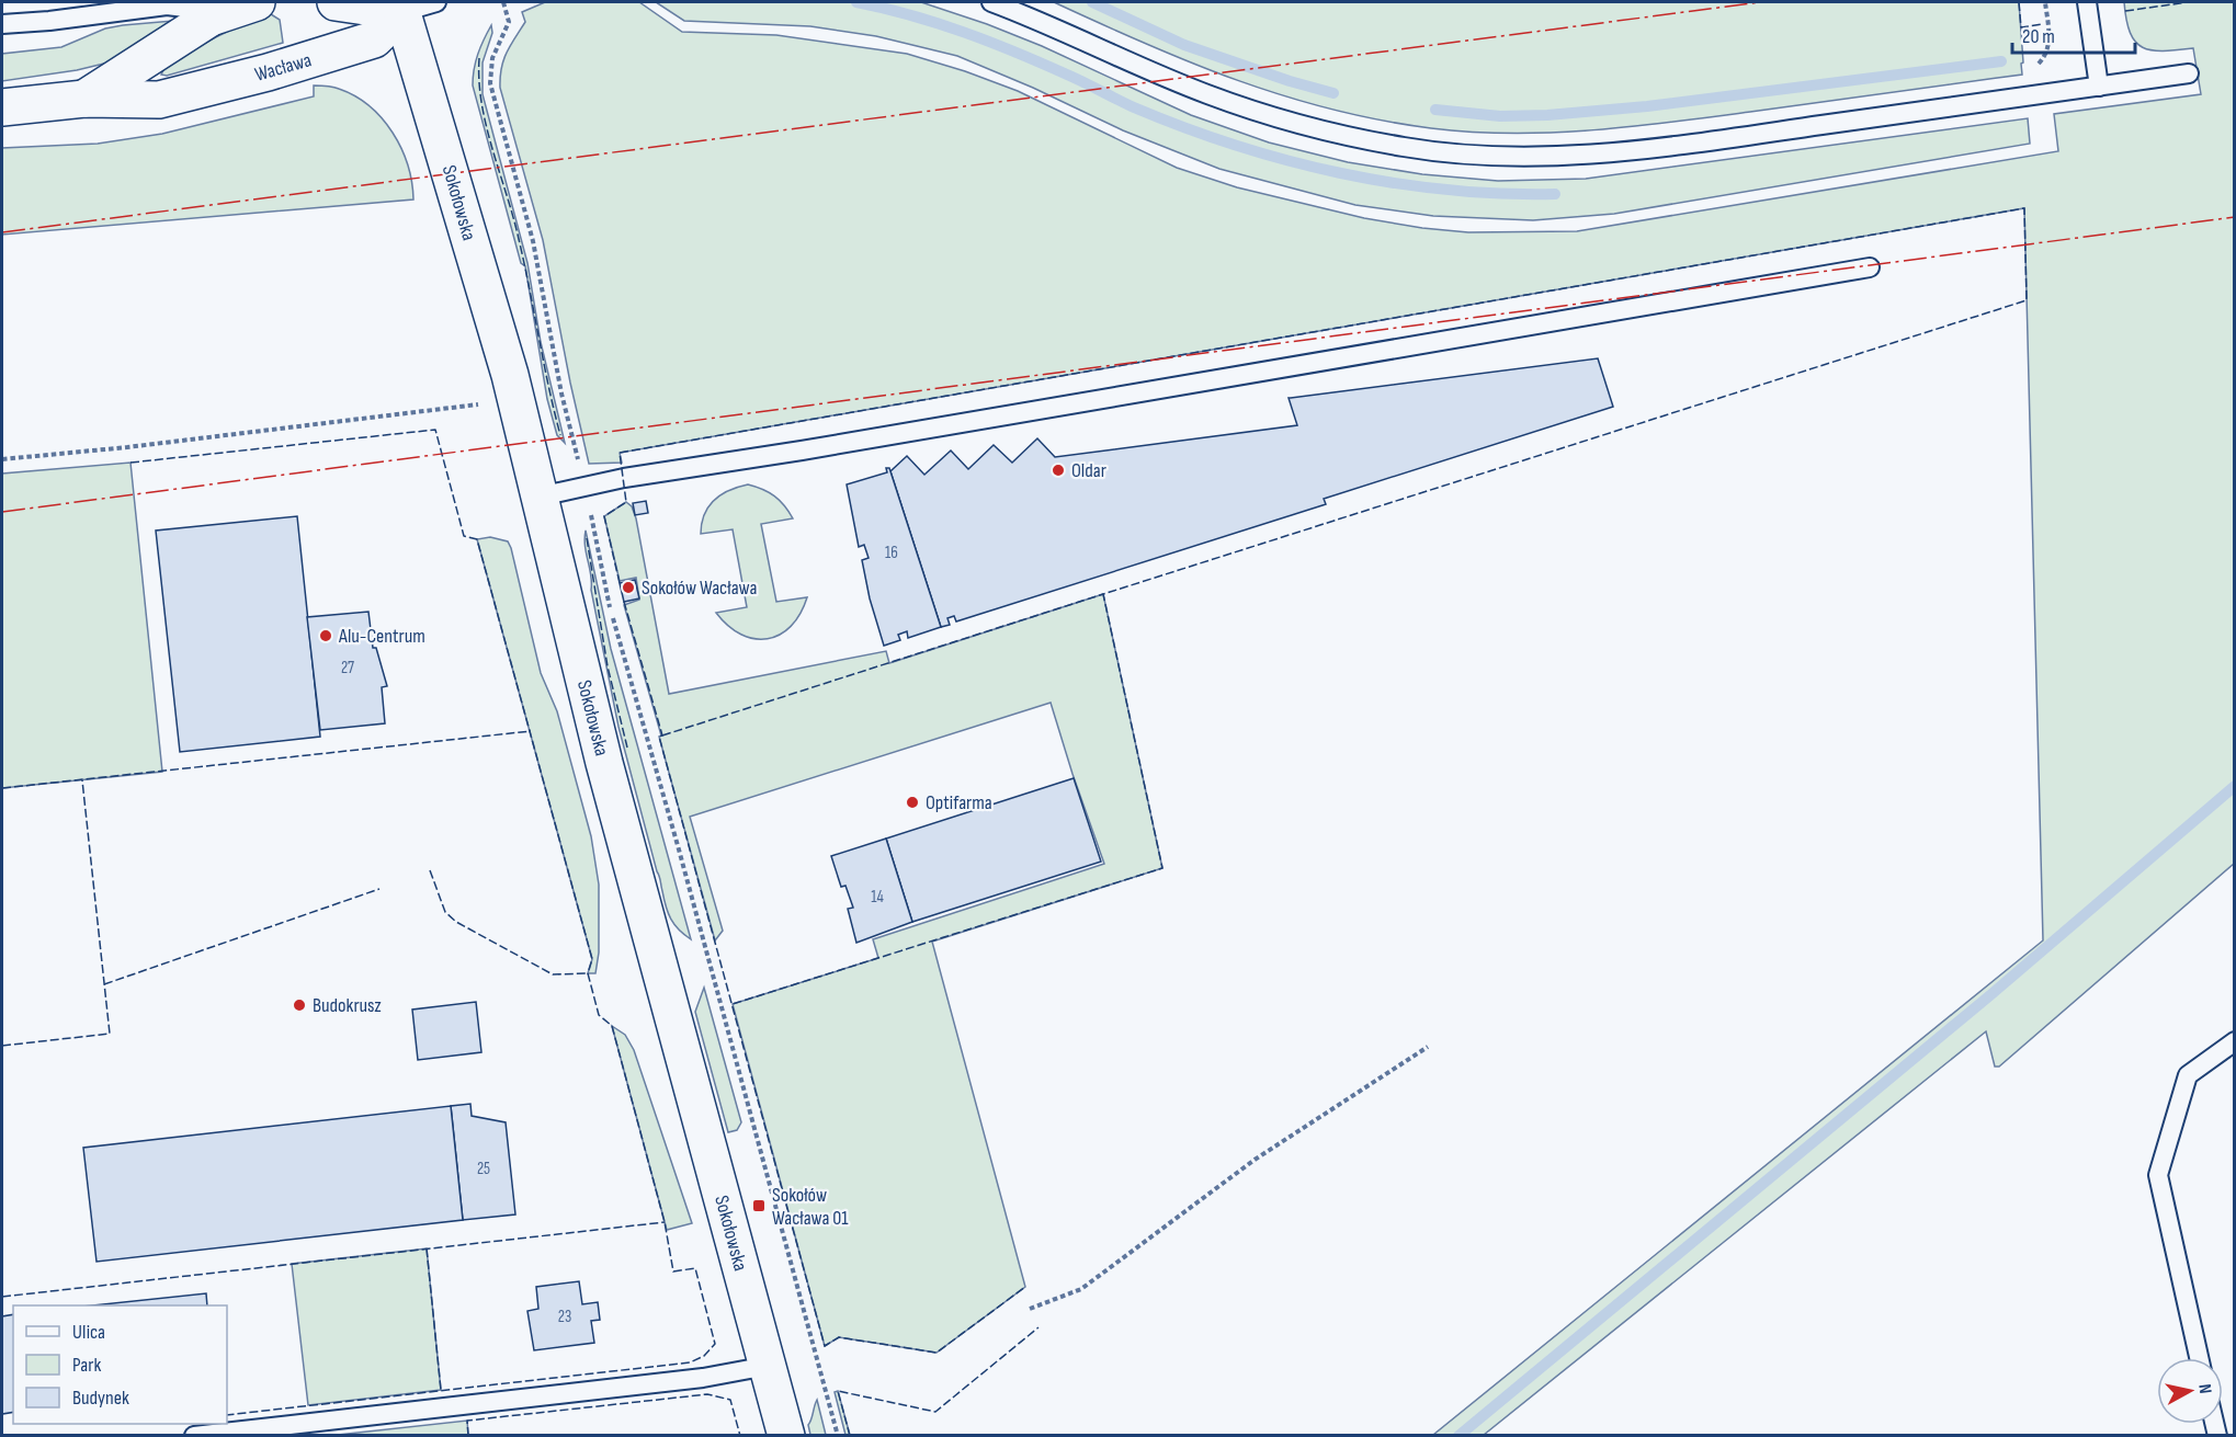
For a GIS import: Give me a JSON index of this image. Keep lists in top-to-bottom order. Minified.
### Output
{"streets":{"street":["Wacława","Sokołowska"]},"crossings":[["Wacława","Sokołowska"]],"places":{"other":["Oldar","Sokołów Wacława","Alu-Centrum","Optifarma","Budokrusz"],"transit":["Sokołów Wacława 01"]},"house_numbers":["16","27","14","25","23"],"legend":["Ulica","Park","Budynek"],"scale_bar":"20 m","north":"right"}
